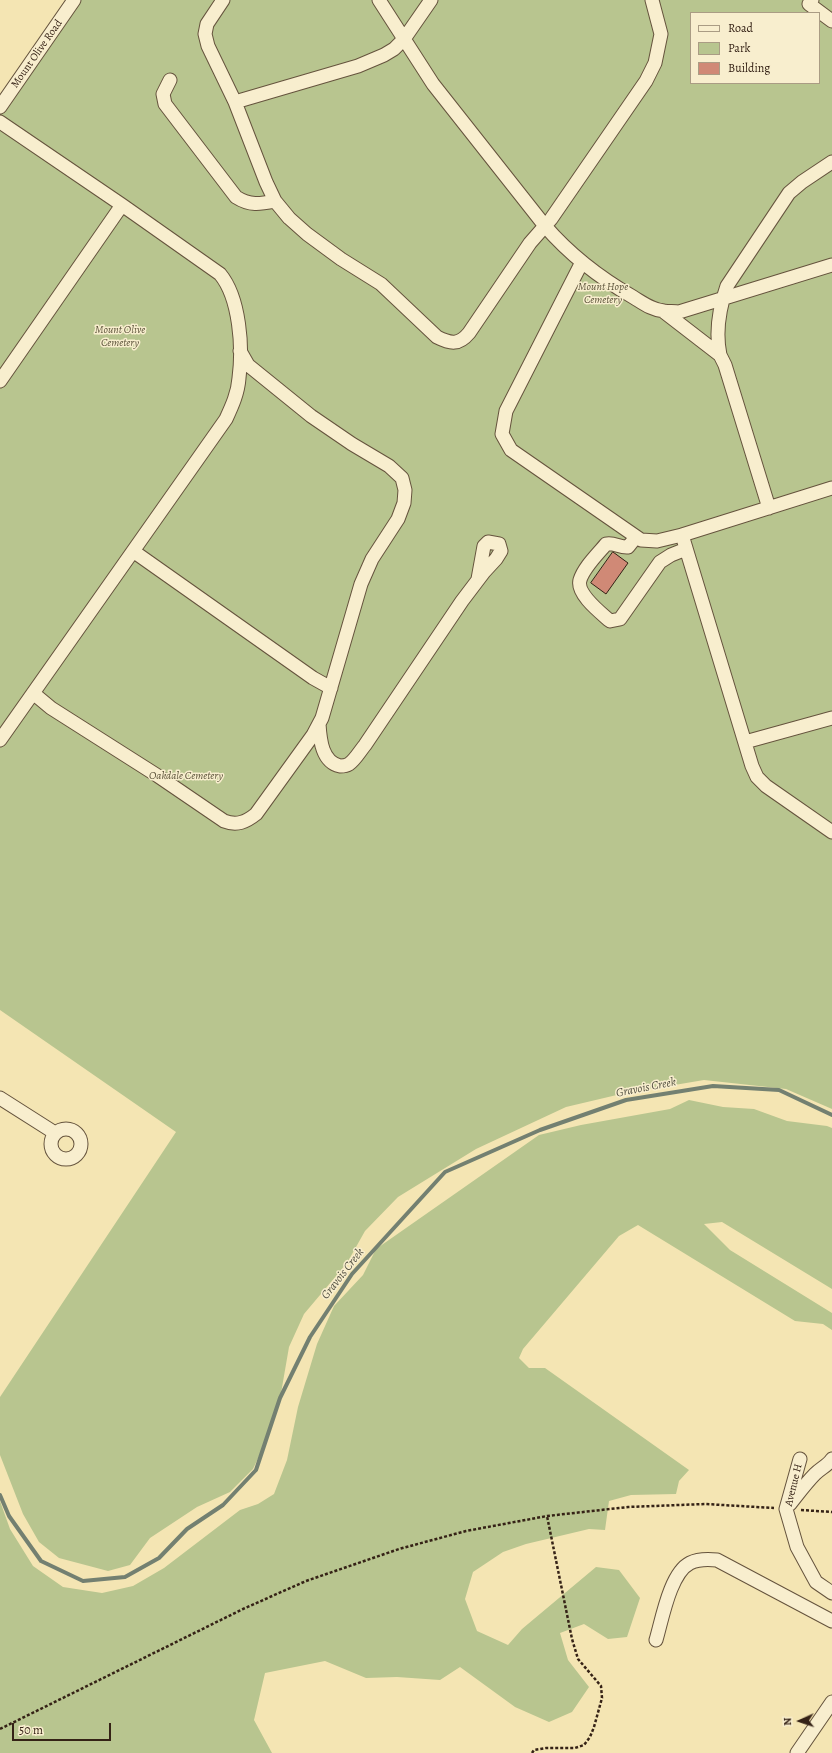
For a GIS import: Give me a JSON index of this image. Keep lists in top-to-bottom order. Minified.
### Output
{"streets":{"street":["Mount Olive Road","Avenue H"]},"water":["Gravois Creek"],"parks":["Mount Hope Cemetery","Mount Olive Cemetery","Oakdale Cemetery"],"legend":["Road","Park","Building"],"scale_bar":"50 m","north":"left"}
